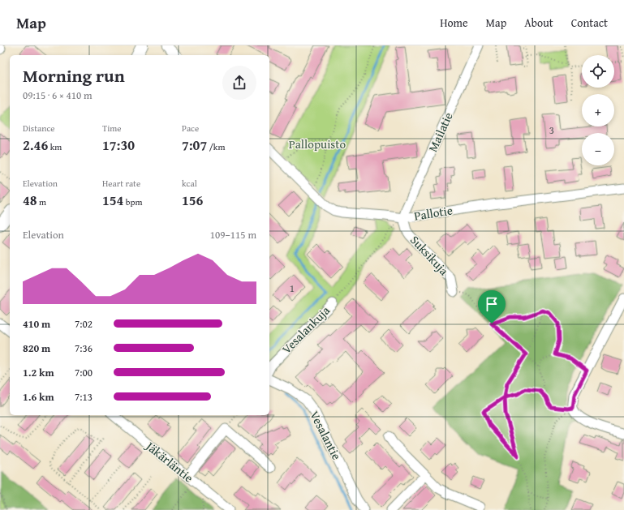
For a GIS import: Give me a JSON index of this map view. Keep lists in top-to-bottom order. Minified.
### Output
{"streets":{"street":["Mailatie","Pallotie","Suksikuja","Vesalankuja","Vesalantie","Jäkärläntie"]},"crossings":[["Mailatie","Pallotie"],["Mailatie","Suksikuja"],["Pallotie","Suksikuja"]],"parks":["Pallopuisto"],"house_numbers":["3","1"],"page":{"header":"Map","nav":["Home","Map","About","Contact"],"map_buttons":["+","−"],"heading":["Morning run","09:15 · 6 × 410 m"],"stats":[["Distance","2.46 km"],["Time","17:30"],["Pace","7:07 /km"],["Elevation","48 m"],["Heart rate","154 bpm"],["kcal","156"]],"chart":["Elevation","109–115 m"],"list":[{"name":"410 m","note":"7:02"},{"name":"820 m","note":"7:36"},{"name":"1.2 km","note":"7:00"},{"name":"1.6 km","note":"7:13"}]}}
